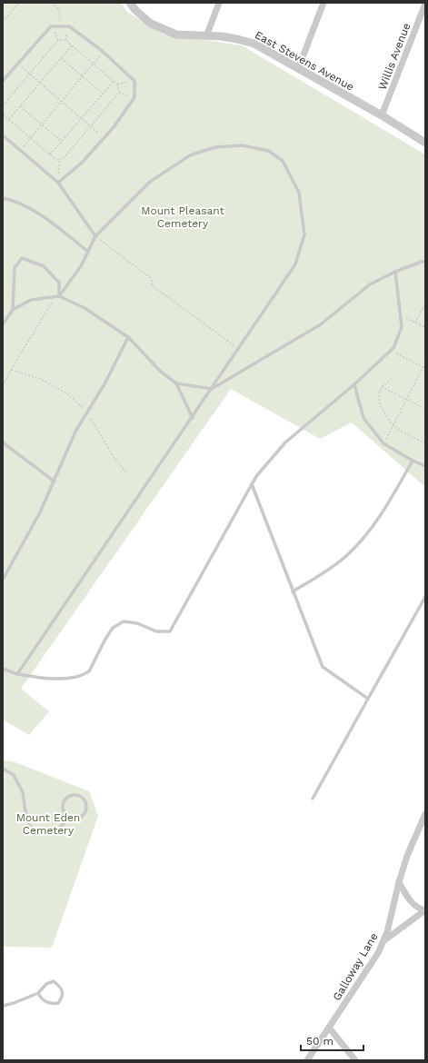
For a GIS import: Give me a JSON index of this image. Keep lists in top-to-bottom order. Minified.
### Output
{"streets":{"street":["Willis Avenue","East Stevens Avenue","Galloway Lane"]},"crossings":[["Willis Avenue","East Stevens Avenue"]],"parks":["Mount Pleasant Cemetery","Mount Eden Cemetery"],"scale_bar":"50 m"}
